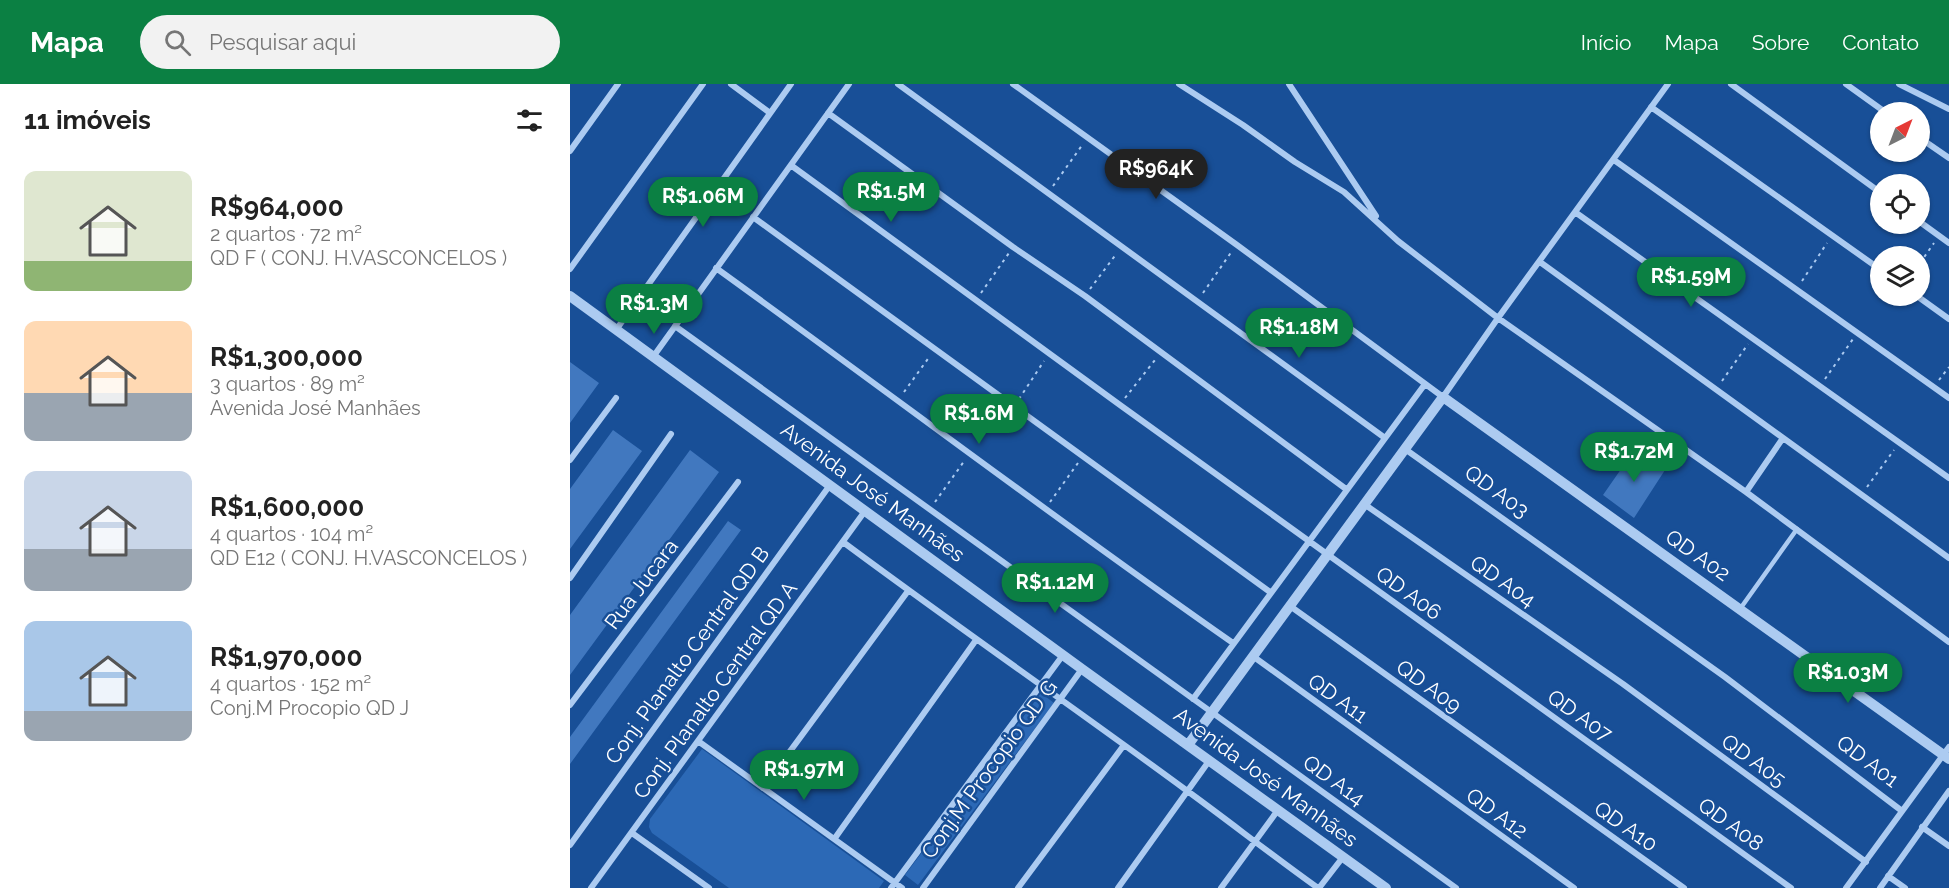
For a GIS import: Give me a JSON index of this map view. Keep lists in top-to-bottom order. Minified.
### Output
{"streets":{"street":["QD A03","Avenida José Manhães","QD A02","QD A04","Rua Jucara","QD A06","Conj. Planalto Central QD B","QD A09","Conj. Planalto Central QD A","QD A11","QD A07","QD A05","QD A01","Conj.M Procopio QD G","QD A14","QD A12","QD A08","QD A10"]},"crossings":[["QD A03","QD A01"],["Avenida José Manhães","Conj. Planalto Central QD B"],["Avenida José Manhães","Conj. Planalto Central QD A"],["Avenida José Manhães","Conj.M Procopio QD G"],["QD A04","QD A05"],["QD A06","QD A07"],["QD A09","QD A10"],["QD A11","QD A12"],["QD A07","QD A08"]],"north":"top right","page":{"header":"Mapa","search":"Pesquisar aqui","nav":["Início","Mapa","Sobre","Contato"],"heading":"11 imóveis","price":["R$964K","R$1.5M","R$1.06M","R$1.59M","R$1.3M","R$1.18M","R$1.6M","R$1.72M","R$1.12M","R$1.03M","R$1.97M"],"list":[{"name":"R$964,000","note":"2 quartos · 72 m² · QD F ( CONJ. H.VASCONCELOS )"},{"name":"R$1,300,000","note":"3 quartos · 89 m² · Avenida José Manhães"},{"name":"R$1,600,000","note":"4 quartos · 104 m² · QD E12 ( CONJ. H.VASCONCELOS )"},{"name":"R$1,970,000","note":"4 quartos · 152 m² · Conj.M Procopio QD J"}]}}
